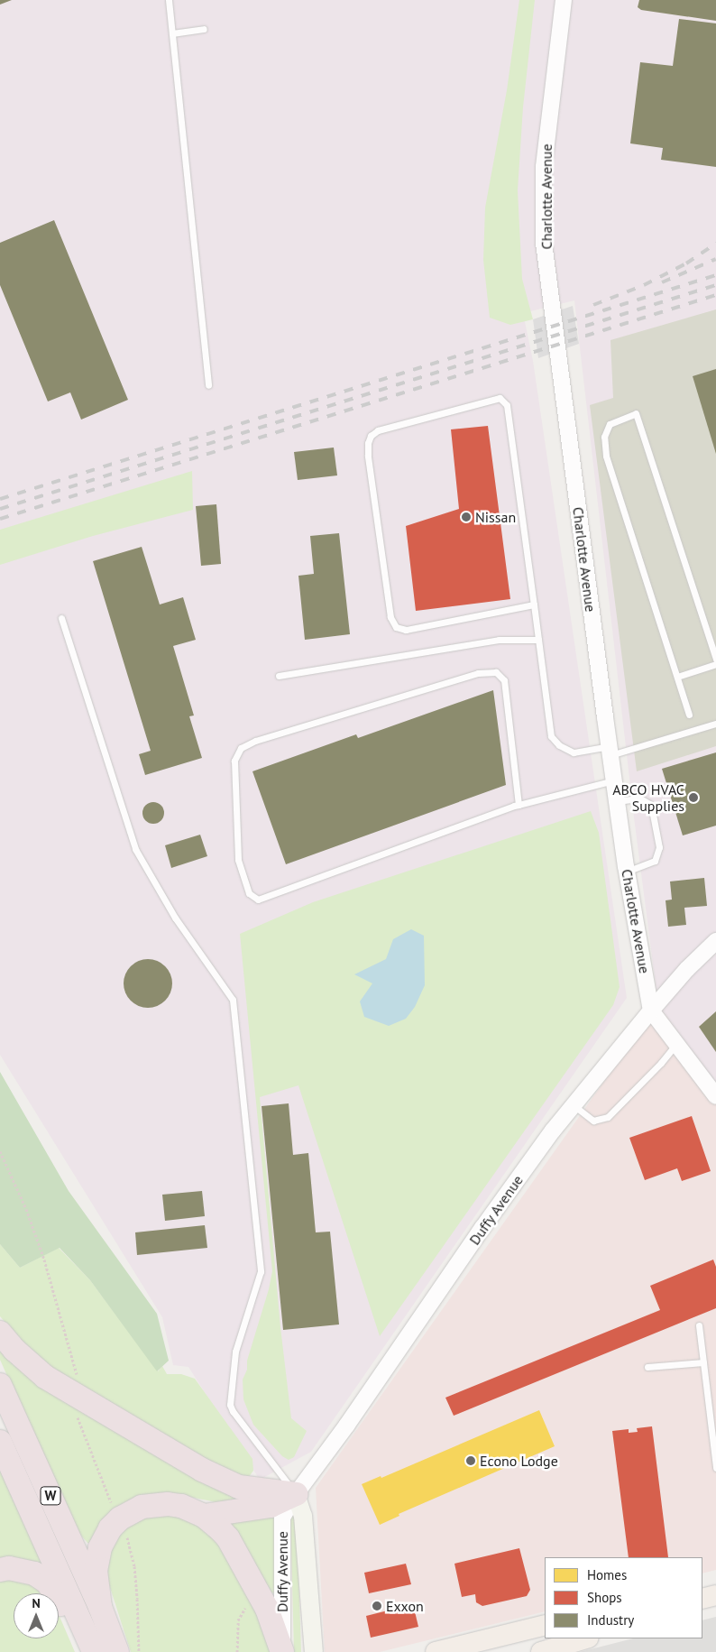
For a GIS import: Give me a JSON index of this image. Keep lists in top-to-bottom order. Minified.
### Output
{"streets":{"highway":["W"],"main road":["Duffy Avenue"],"street":["Charlotte Avenue"]},"crossings":[["Charlotte Avenue","Duffy Avenue"]],"places":["Nissan","ABCO HVAC Supplies","Econo Lodge","Exxon"],"legend":["Homes","Shops","Industry"],"north":"top"}
